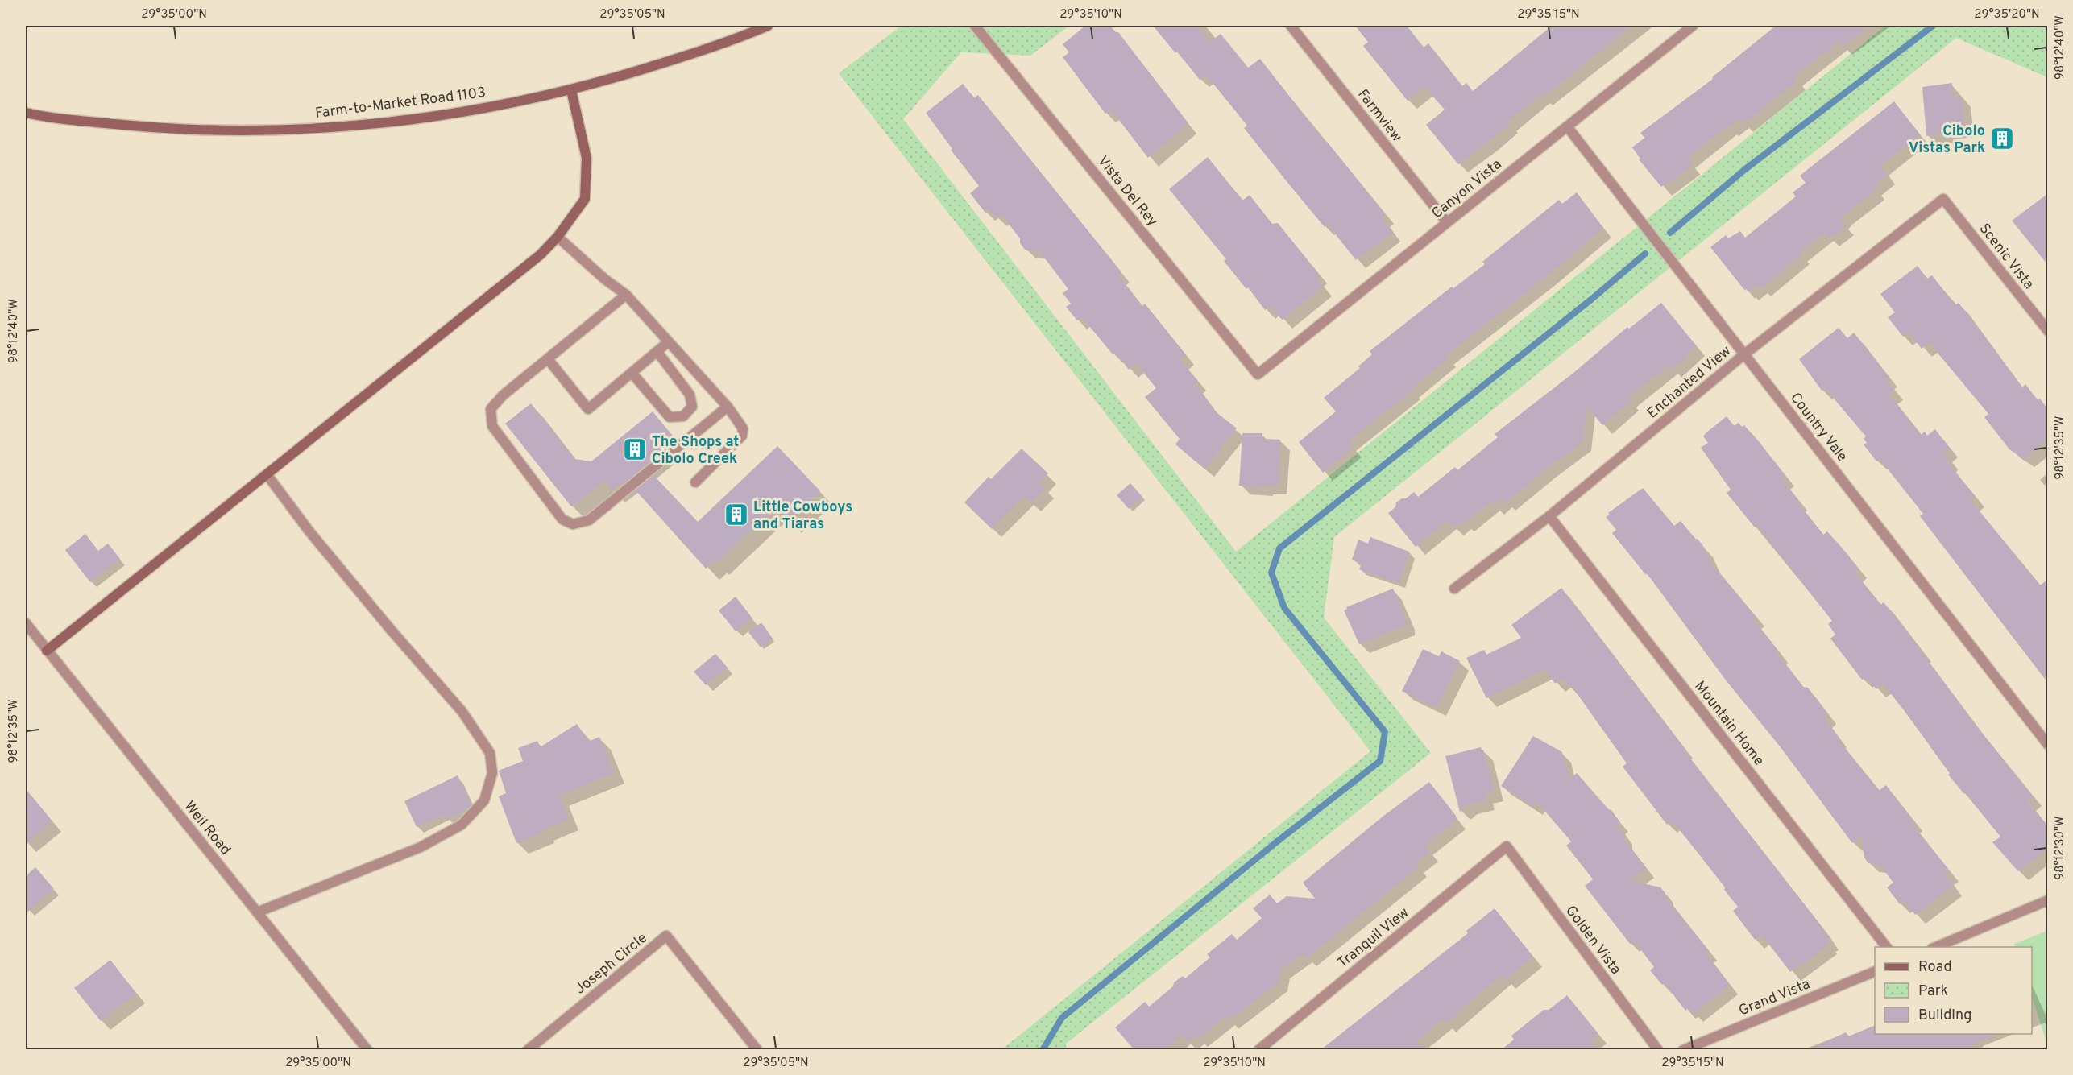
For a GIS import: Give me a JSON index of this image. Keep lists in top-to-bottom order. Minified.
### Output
{"streets":{"main road":["Farm-to-Market Road 1103"],"street":["Farmview","Canyon Vista","Vista Del Rey","Scenic Vista","Enchanted View","Country Vale","Mountain Home","Weil Road","Tranquil View","Golden Vista","Joseph Circle","Grand Vista"]},"crossings":[["Farmview","Canyon Vista"],["Canyon Vista","Vista Del Rey"],["Canyon Vista","Country Vale"],["Scenic Vista","Enchanted View"],["Enchanted View","Country Vale"],["Enchanted View","Mountain Home"],["Tranquil View","Golden Vista"]],"places":{"building":["Cibolo Vistas Park","The Shops at Cibolo Creek","Little Cowboys and Tiaras"]},"legend":["Road","Park","Building"],"coordinates":["29°35'00\"N","29°35'05\"N","29°35'10\"N","29°35'15\"N","29°35'20\"N","98°12'40\"W","98°12'35\"W","98°12'30\"W"]}
